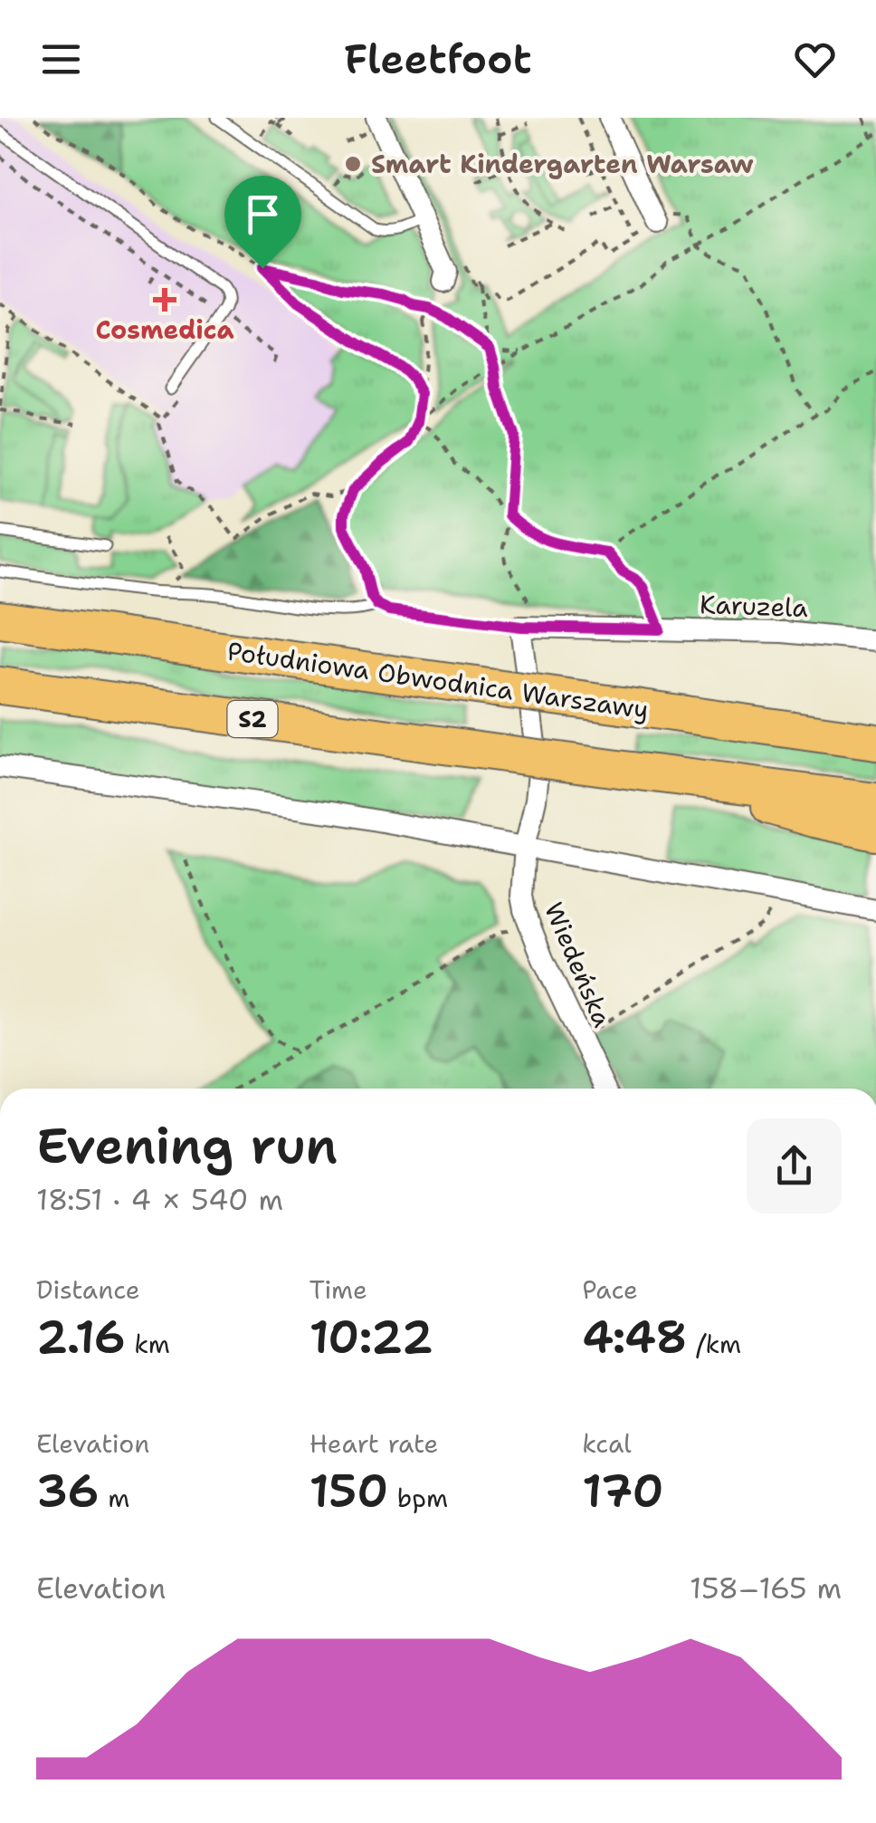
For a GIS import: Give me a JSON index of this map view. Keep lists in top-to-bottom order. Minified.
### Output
{"streets":{"highway":["Południowa Obwodnica Warszawy","S2"],"street":["Karuzela","Wiedeńska"]},"crossings":[["Karuzela","Wiedeńska"]],"places":{"other":["Smart Kindergarten Warsaw"],"health":["Cosmedica"]},"page":{"header":"Fleetfoot","heading":["Evening run","18:51 · 4 × 540 m"],"stats":[["Distance","2.16 km"],["Time","10:22"],["Pace","4:48 /km"],["Elevation","36 m"],["Heart rate","150 bpm"],["kcal","170"]],"chart":["Elevation","158–165 m"]}}
